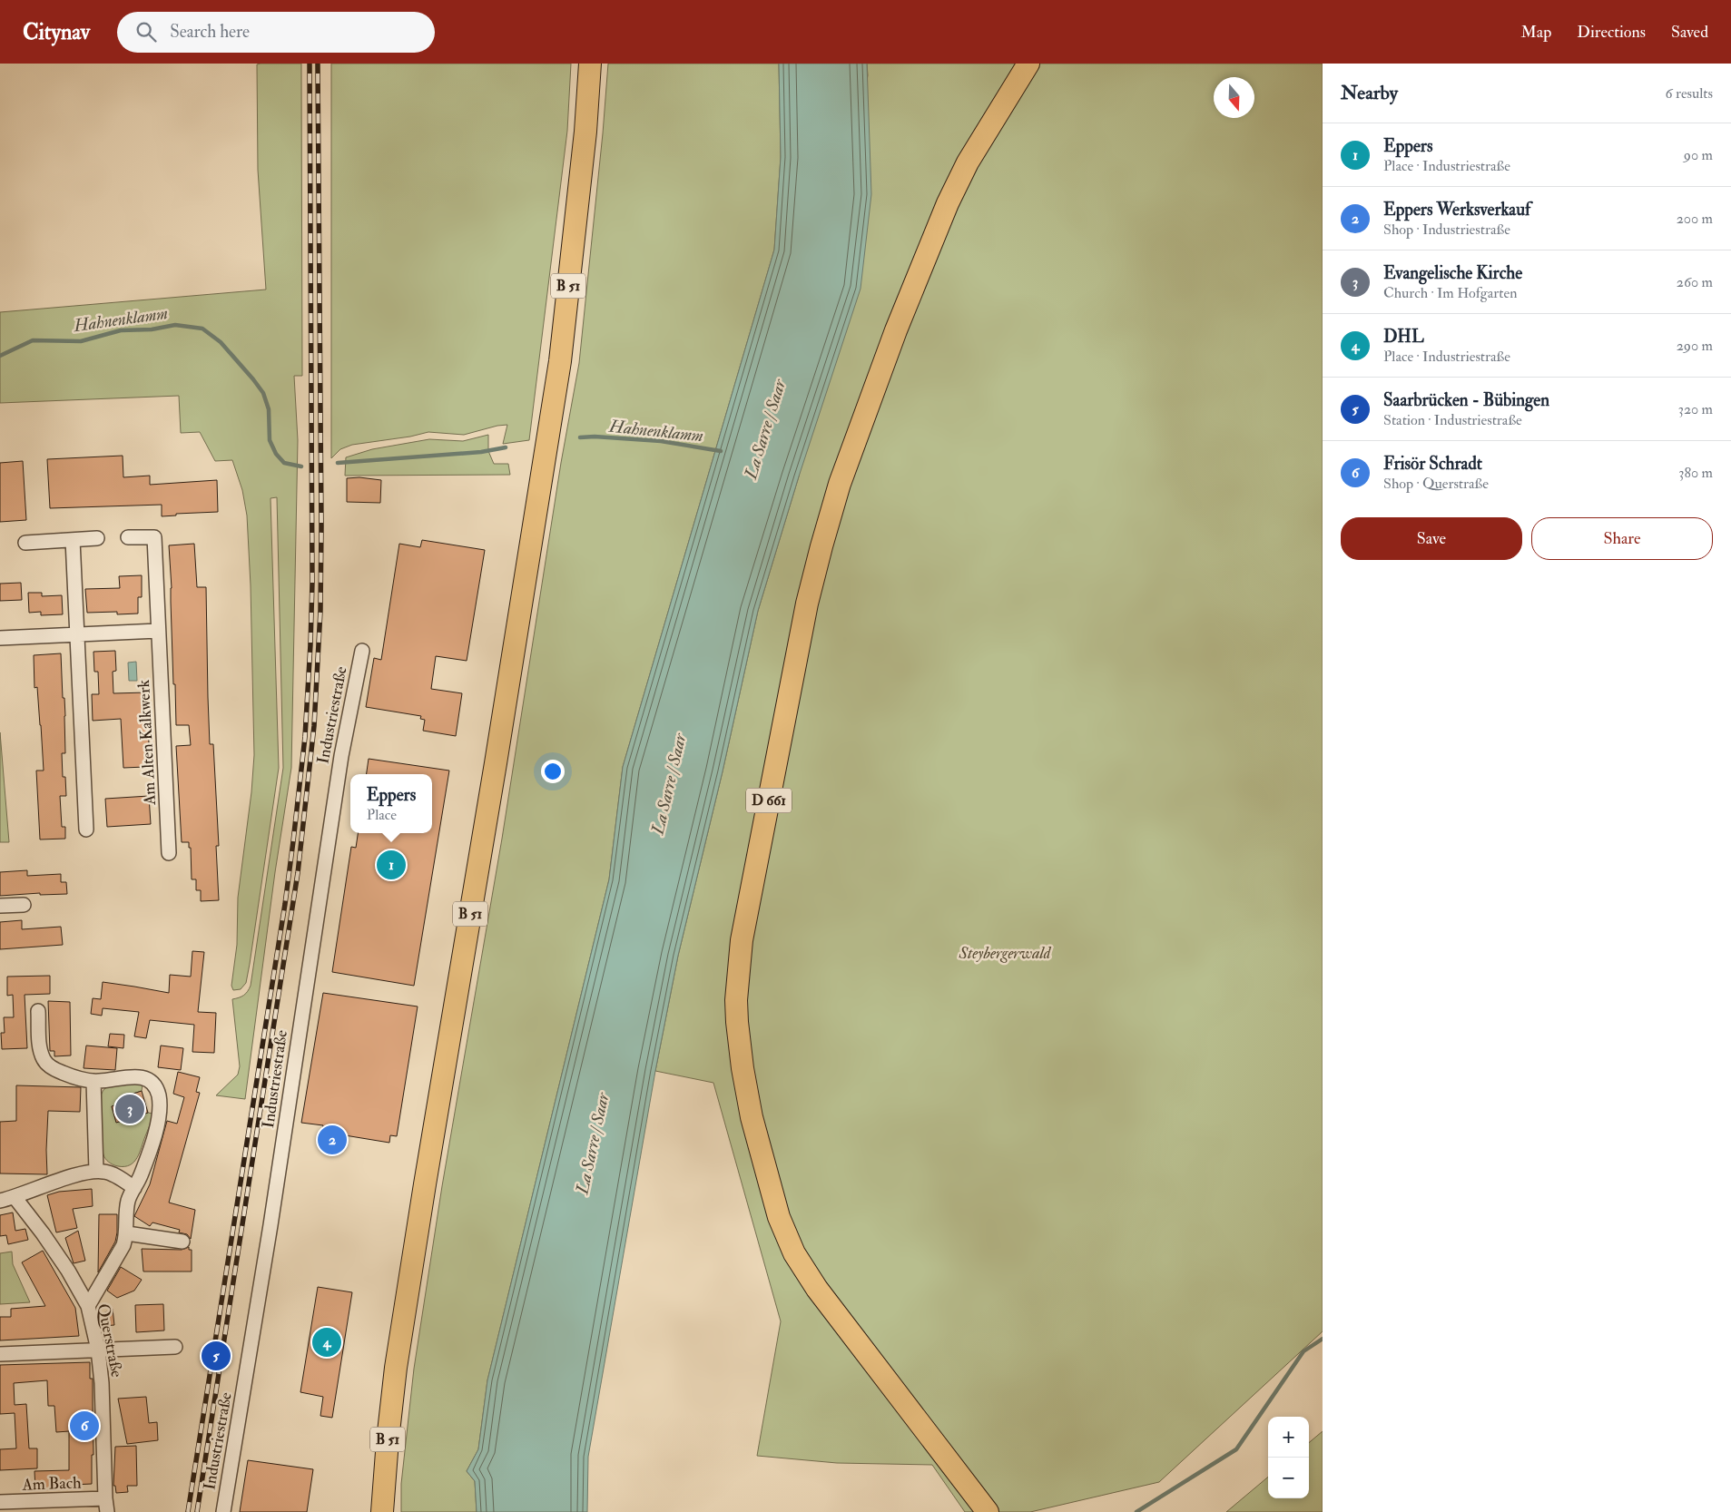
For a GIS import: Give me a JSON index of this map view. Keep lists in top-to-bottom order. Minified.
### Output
{"streets":{"main road":["B 51","D 661"],"street":["Industriestraße","Am Alten Kalkwerk","Querstraße","Am Bach"]},"crossings":[["Querstraße","Am Bach"]],"water":["Hahnenklamm","La Sarre / Saar"],"parks":["Steybergerwald"],"north":"bottom","page":{"header":"Citynav","search":"Search here","nav":["Map","Directions","Saved"],"heading":["Nearby","6 results"],"list":[{"mark":"1","name":"Eppers","note":"Place · Industriestraße","value":"90 m"},{"mark":"2","name":"Eppers Werksverkauf","note":"Shop · Industriestraße","value":"200 m"},{"mark":"3","name":"Evangelische Kirche","note":"Church · Im Hofgarten","value":"260 m"},{"mark":"4","name":"DHL","note":"Place · Industriestraße","value":"290 m"},{"mark":"5","name":"Saarbrücken - Bübingen","note":"Station · Industriestraße","value":"320 m"},{"mark":"6","name":"Frisör Schradt","note":"Shop · Querstraße","value":"380 m"}],"buttons":["Save","Share"],"popup":["Eppers","Place"],"pins":["1","3","2","4","5","6"],"map_buttons":["+","−"]}}
